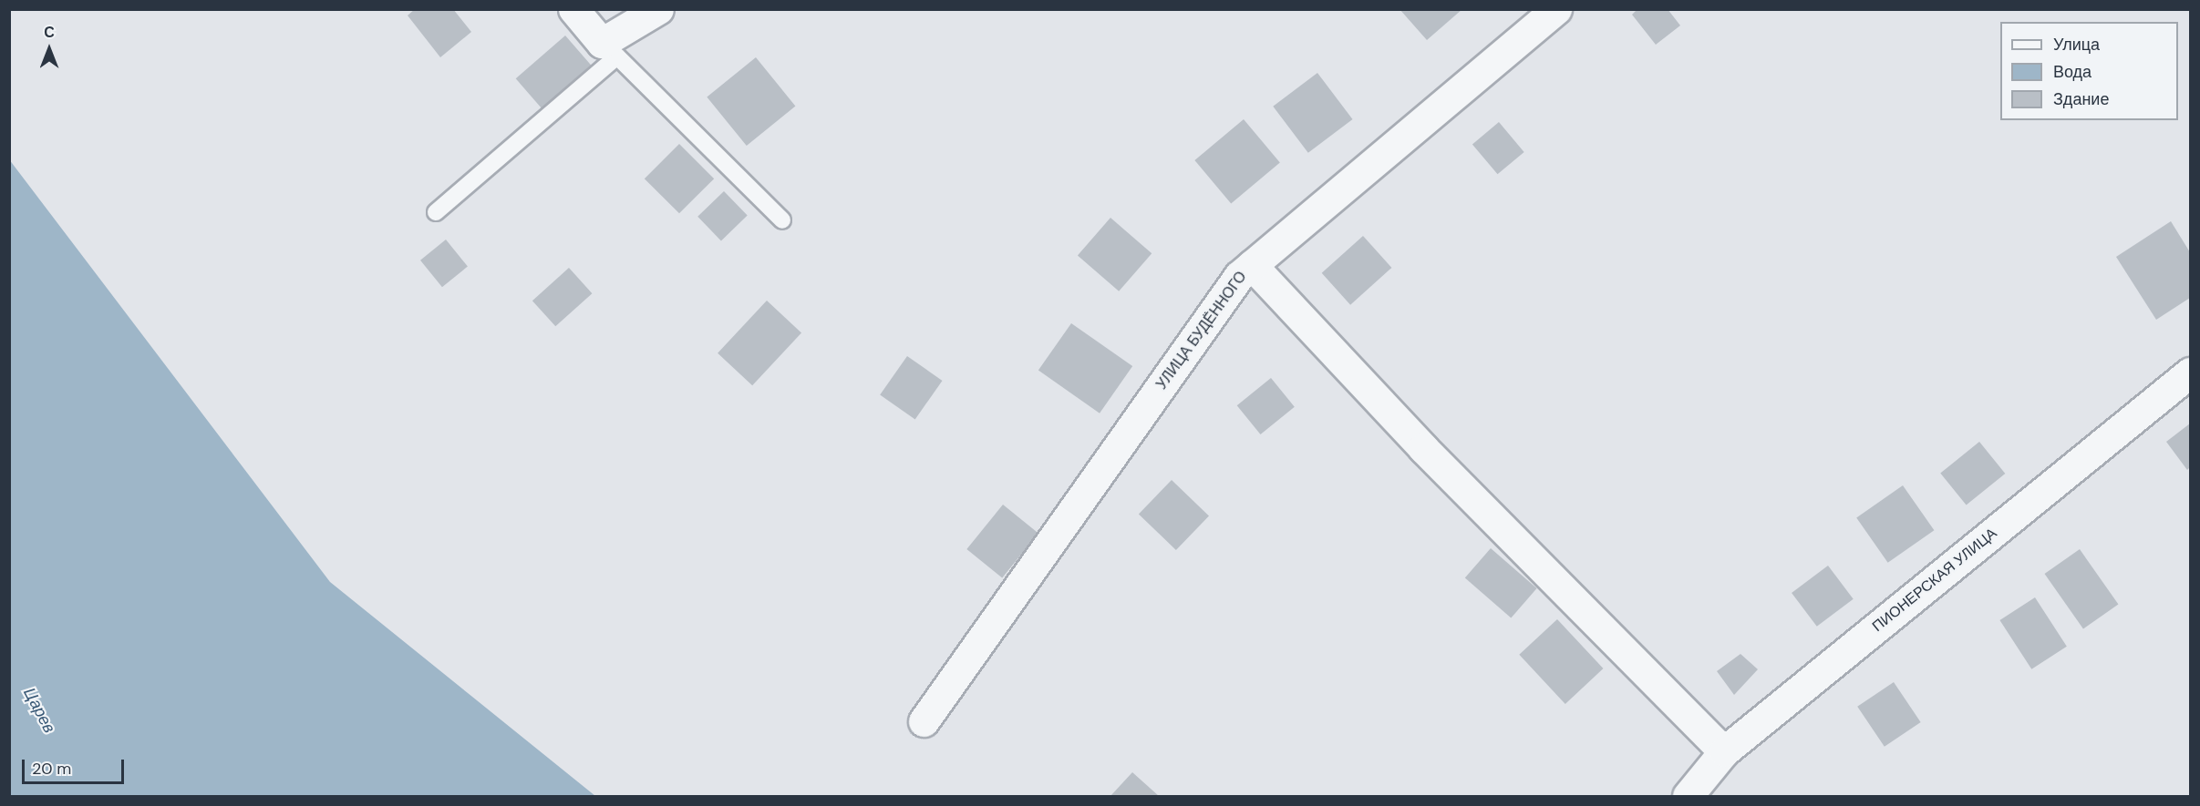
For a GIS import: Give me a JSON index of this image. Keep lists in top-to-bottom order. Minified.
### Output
{"streets":{"street":["УЛИЦА БУДЁННОГО","ПИОНЕРСКАЯ УЛИЦА"]},"water":["Царев"],"legend":["Улица","Вода","Здание"],"scale_bar":"20 m","north":"top"}
